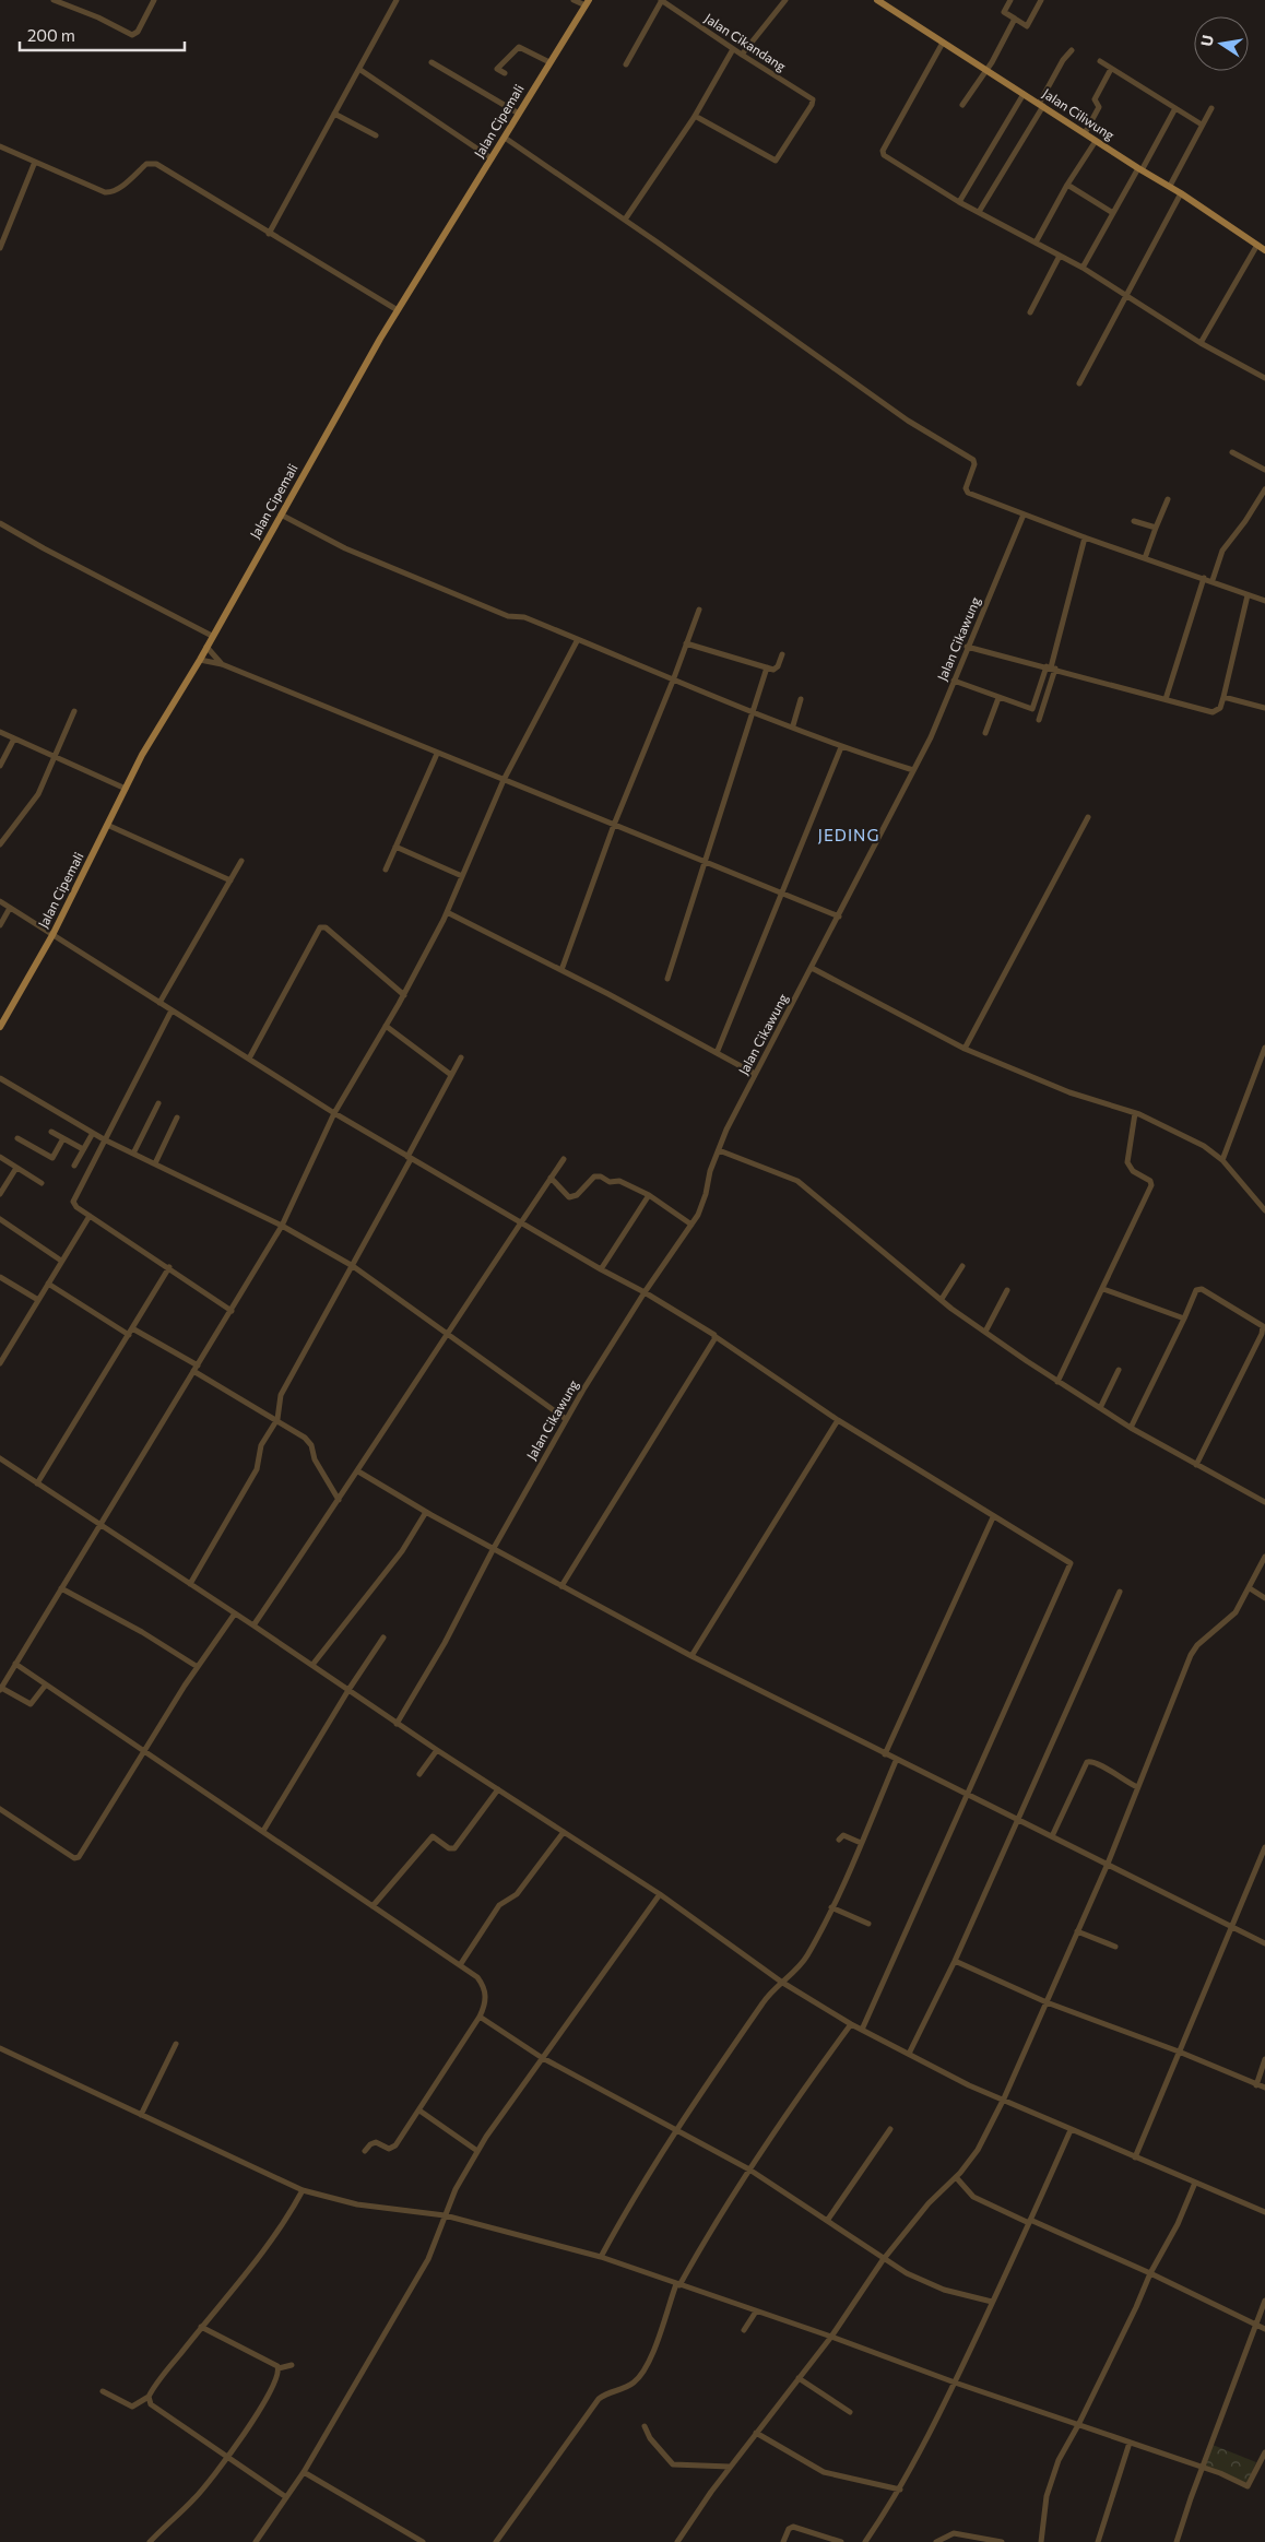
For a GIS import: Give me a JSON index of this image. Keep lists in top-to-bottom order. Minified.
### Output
{"streets":{"main road":["Jalan Ciliwung","Jalan Cipemali"],"street":["Jalan Cikandang","Jalan Cikawung"]},"districts":["JEDING"],"scale_bar":"200 m","north":"left"}
